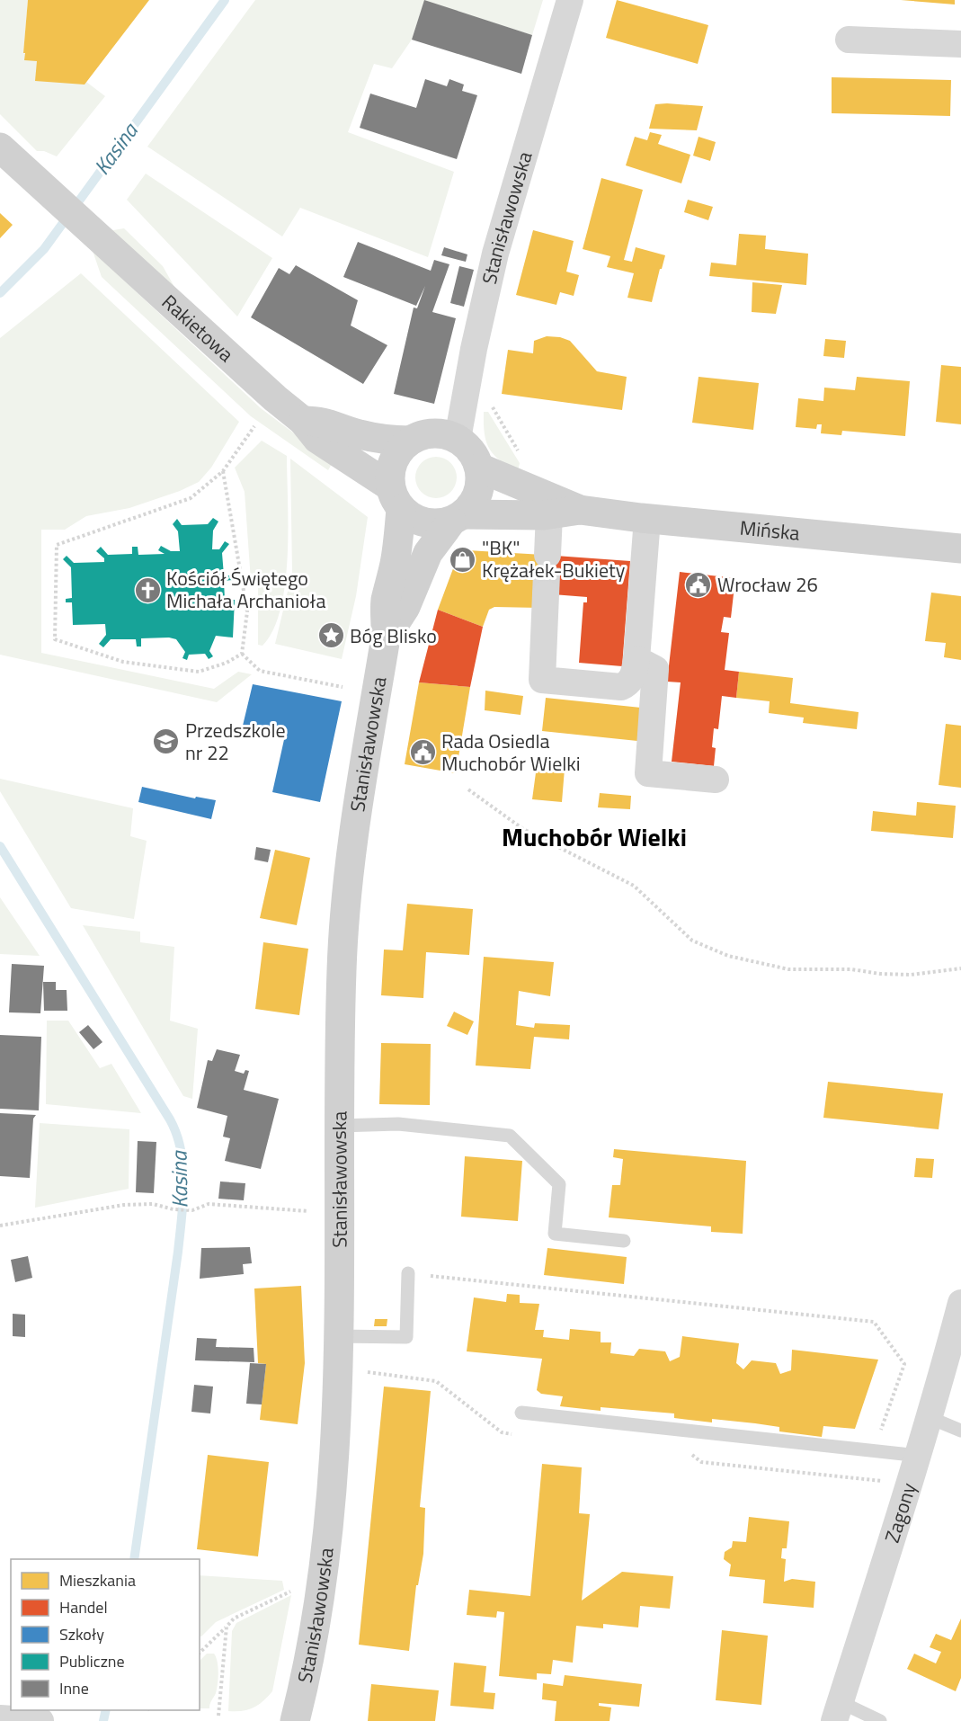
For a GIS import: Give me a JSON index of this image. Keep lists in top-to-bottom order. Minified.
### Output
{"streets":{"street":["Stanisławowska","Rakietowa","Mińska","Zagony"]},"crossings":[["Stanisławowska","Rakietowa"],["Stanisławowska","Mińska"],["Rakietowa","Mińska"]],"districts":["Muchobór Wielki"],"water":["Kasina"],"places":{"shop":["\"BK\" Krężałek-Bukiety"],"public building":["Wrocław 26","Rada Osiedla Muchobór Wielki"],"church":["Kościół Świętego Michała Archanioła"],"place":["Bóg Blisko"],"school or university":["Przedszkole nr 22"]},"legend":["Mieszkania","Handel","Szkoły","Publiczne","Inne"]}
